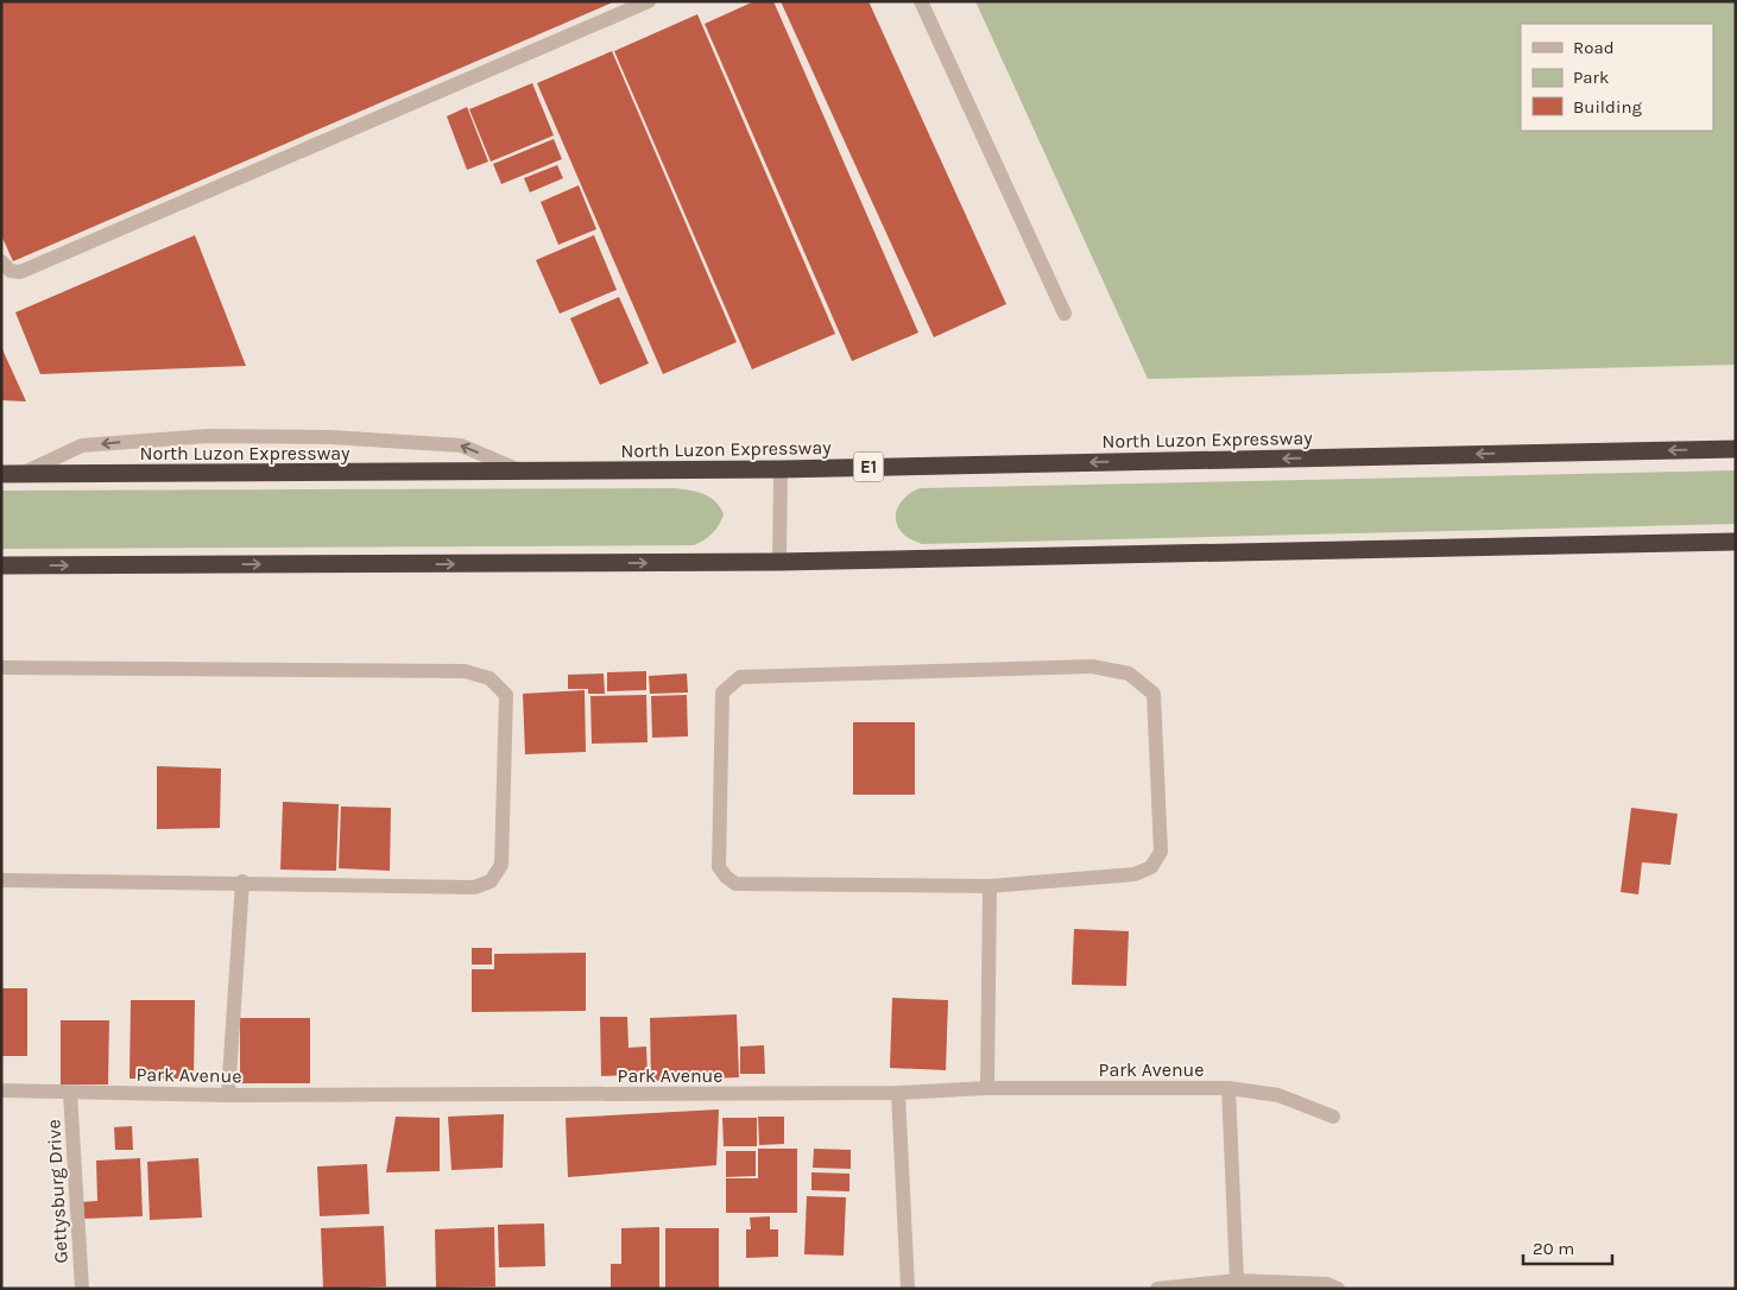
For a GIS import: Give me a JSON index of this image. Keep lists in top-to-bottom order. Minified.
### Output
{"streets":{"highway":["North Luzon Expressway","E1"],"street":["Park Avenue","Gettysburg Drive"]},"crossings":[["Park Avenue","Gettysburg Drive"]],"legend":["Road","Park","Building"],"scale_bar":"20 m"}
